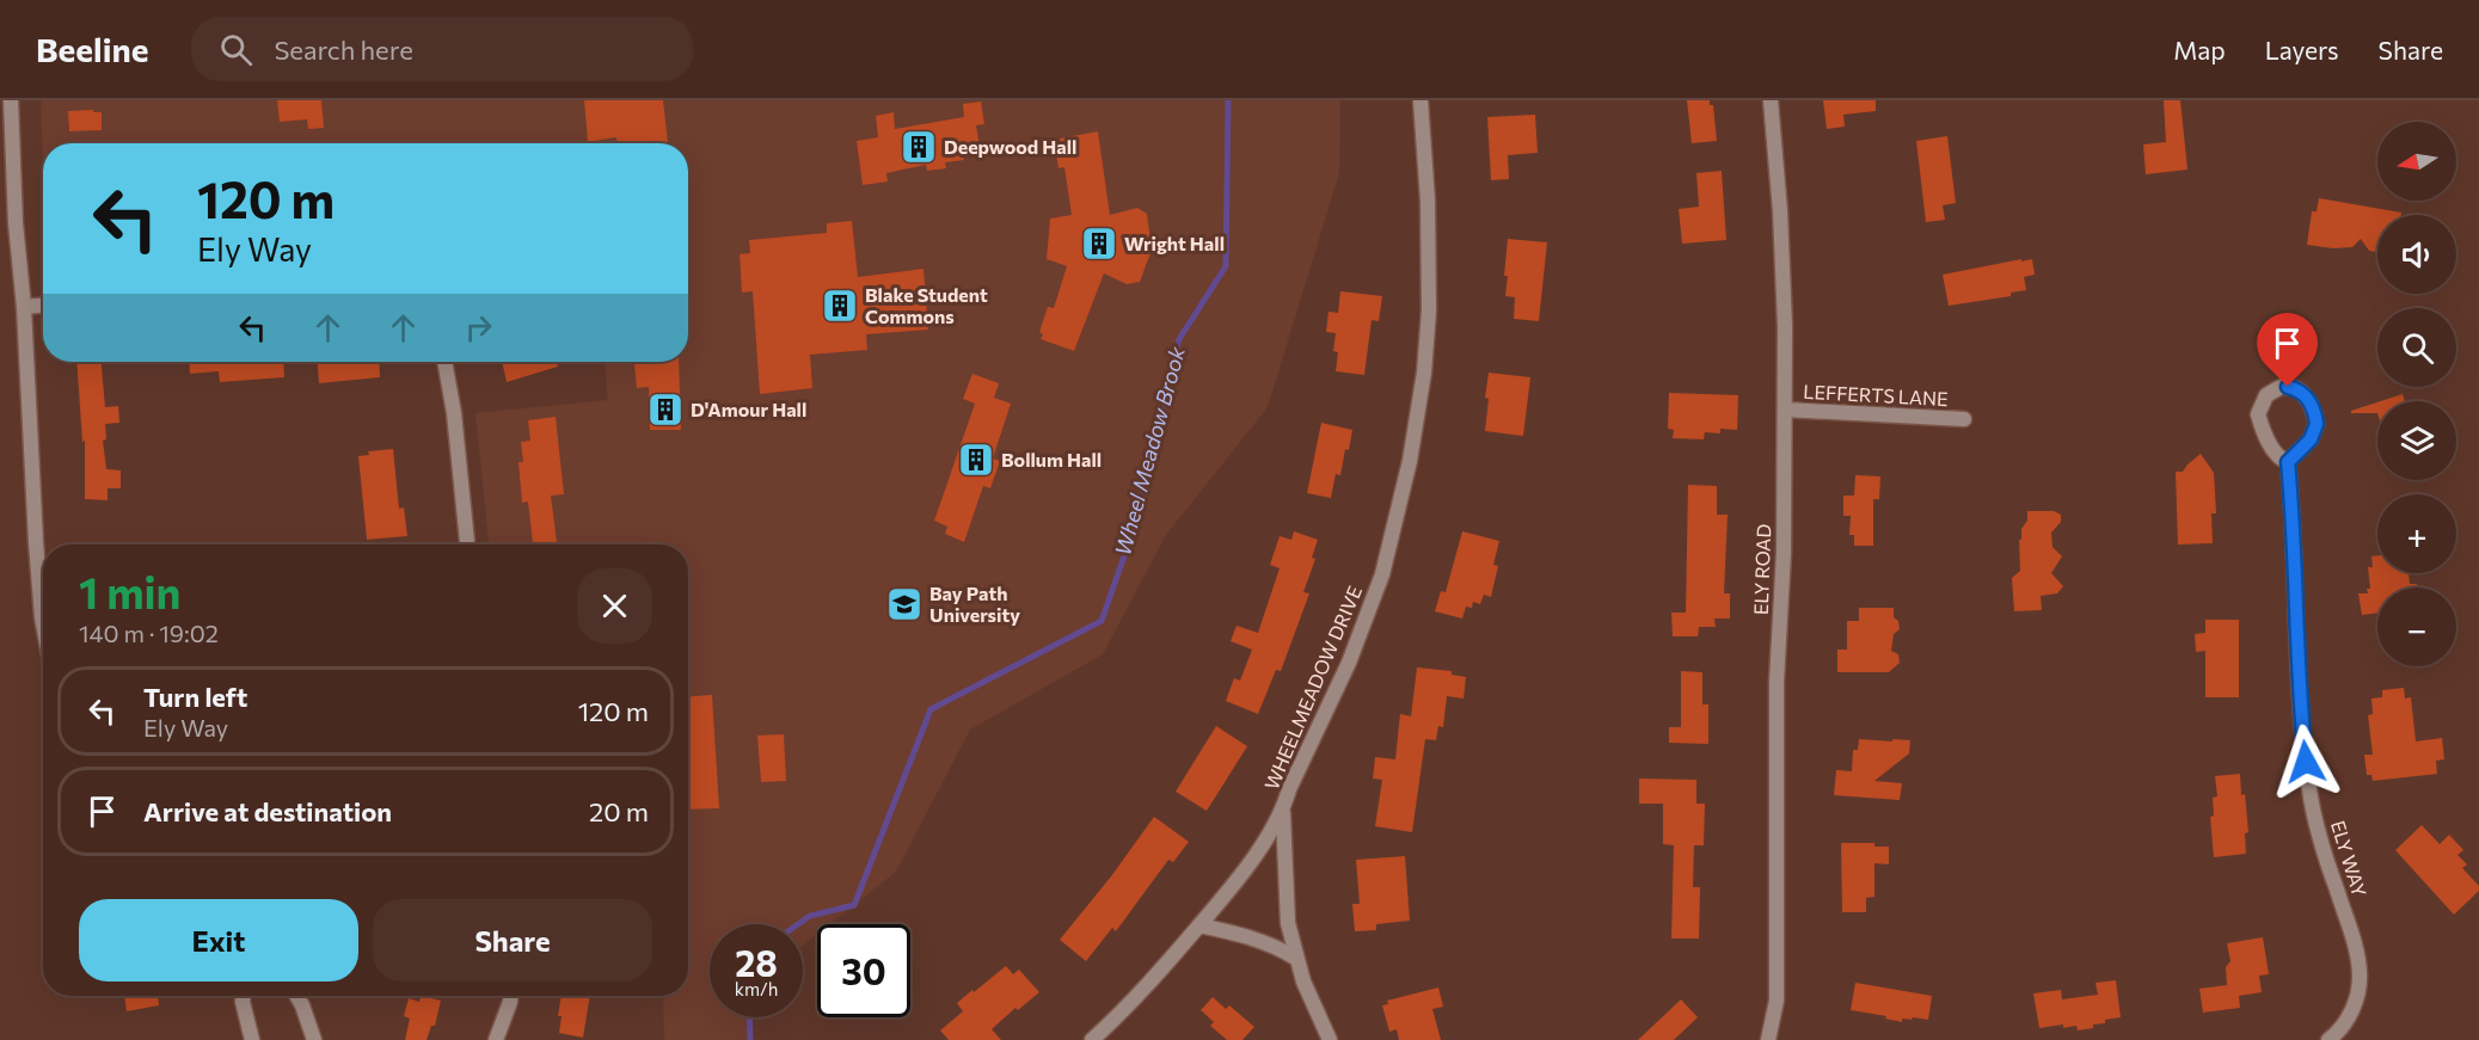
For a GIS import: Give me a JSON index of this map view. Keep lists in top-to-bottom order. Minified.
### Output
{"streets":{"street":["LEFFERTS LANE","ELY ROAD","WHEELMEADOW DRIVE","ELY WAY"]},"crossings":[["LEFFERTS LANE","ELY ROAD"]],"water":["Wheel Meadow Brook"],"places":{"building":["Deepwood Hall","Wright Hall","Blake Student Commons","D'Amour Hall","Bollum Hall"],"school or university":["Bay Path University"]},"north":"left","page":{"header":"Beeline","search":"Search here","nav":["Map","Layers","Share"],"map_buttons":["+","−"],"turn":["120 m","Ely Way"],"heading":["1 min","140 m · 19:02"],"list":[{"name":"Turn left","note":"Ely Way","value":"120 m"},{"name":"Arrive at destination","value":"20 m"}],"buttons":["Exit","Share"],"speed":"28 km/h","limit":"30"}}
